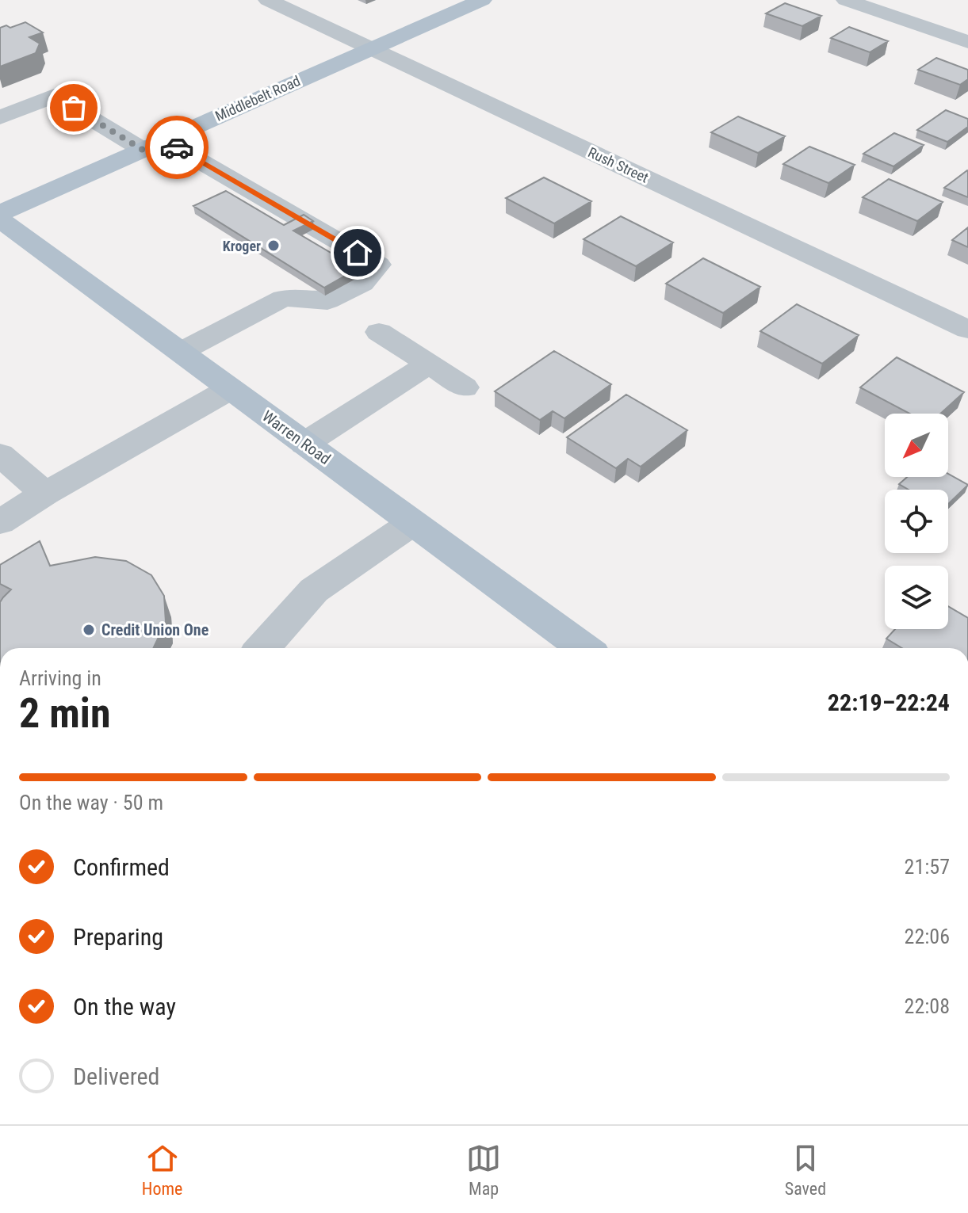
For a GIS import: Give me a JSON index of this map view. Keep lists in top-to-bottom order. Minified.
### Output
{"streets":{"main road":["Middlebelt Road","Warren Road"],"street":["Rush Street"]},"crossings":[["Middlebelt Road","Rush Street"]],"places":["Kroger","Credit Union One"],"north":"bottom left","page":{"heading":["2 min","Arriving in","22:19–22:24"],"bar":"On the way · 50 m","list":[["Confirmed","21:57"],["Preparing","22:06"],["On the way","22:08"],"Delivered"],"tabs":["Home","Map","Saved"]}}
